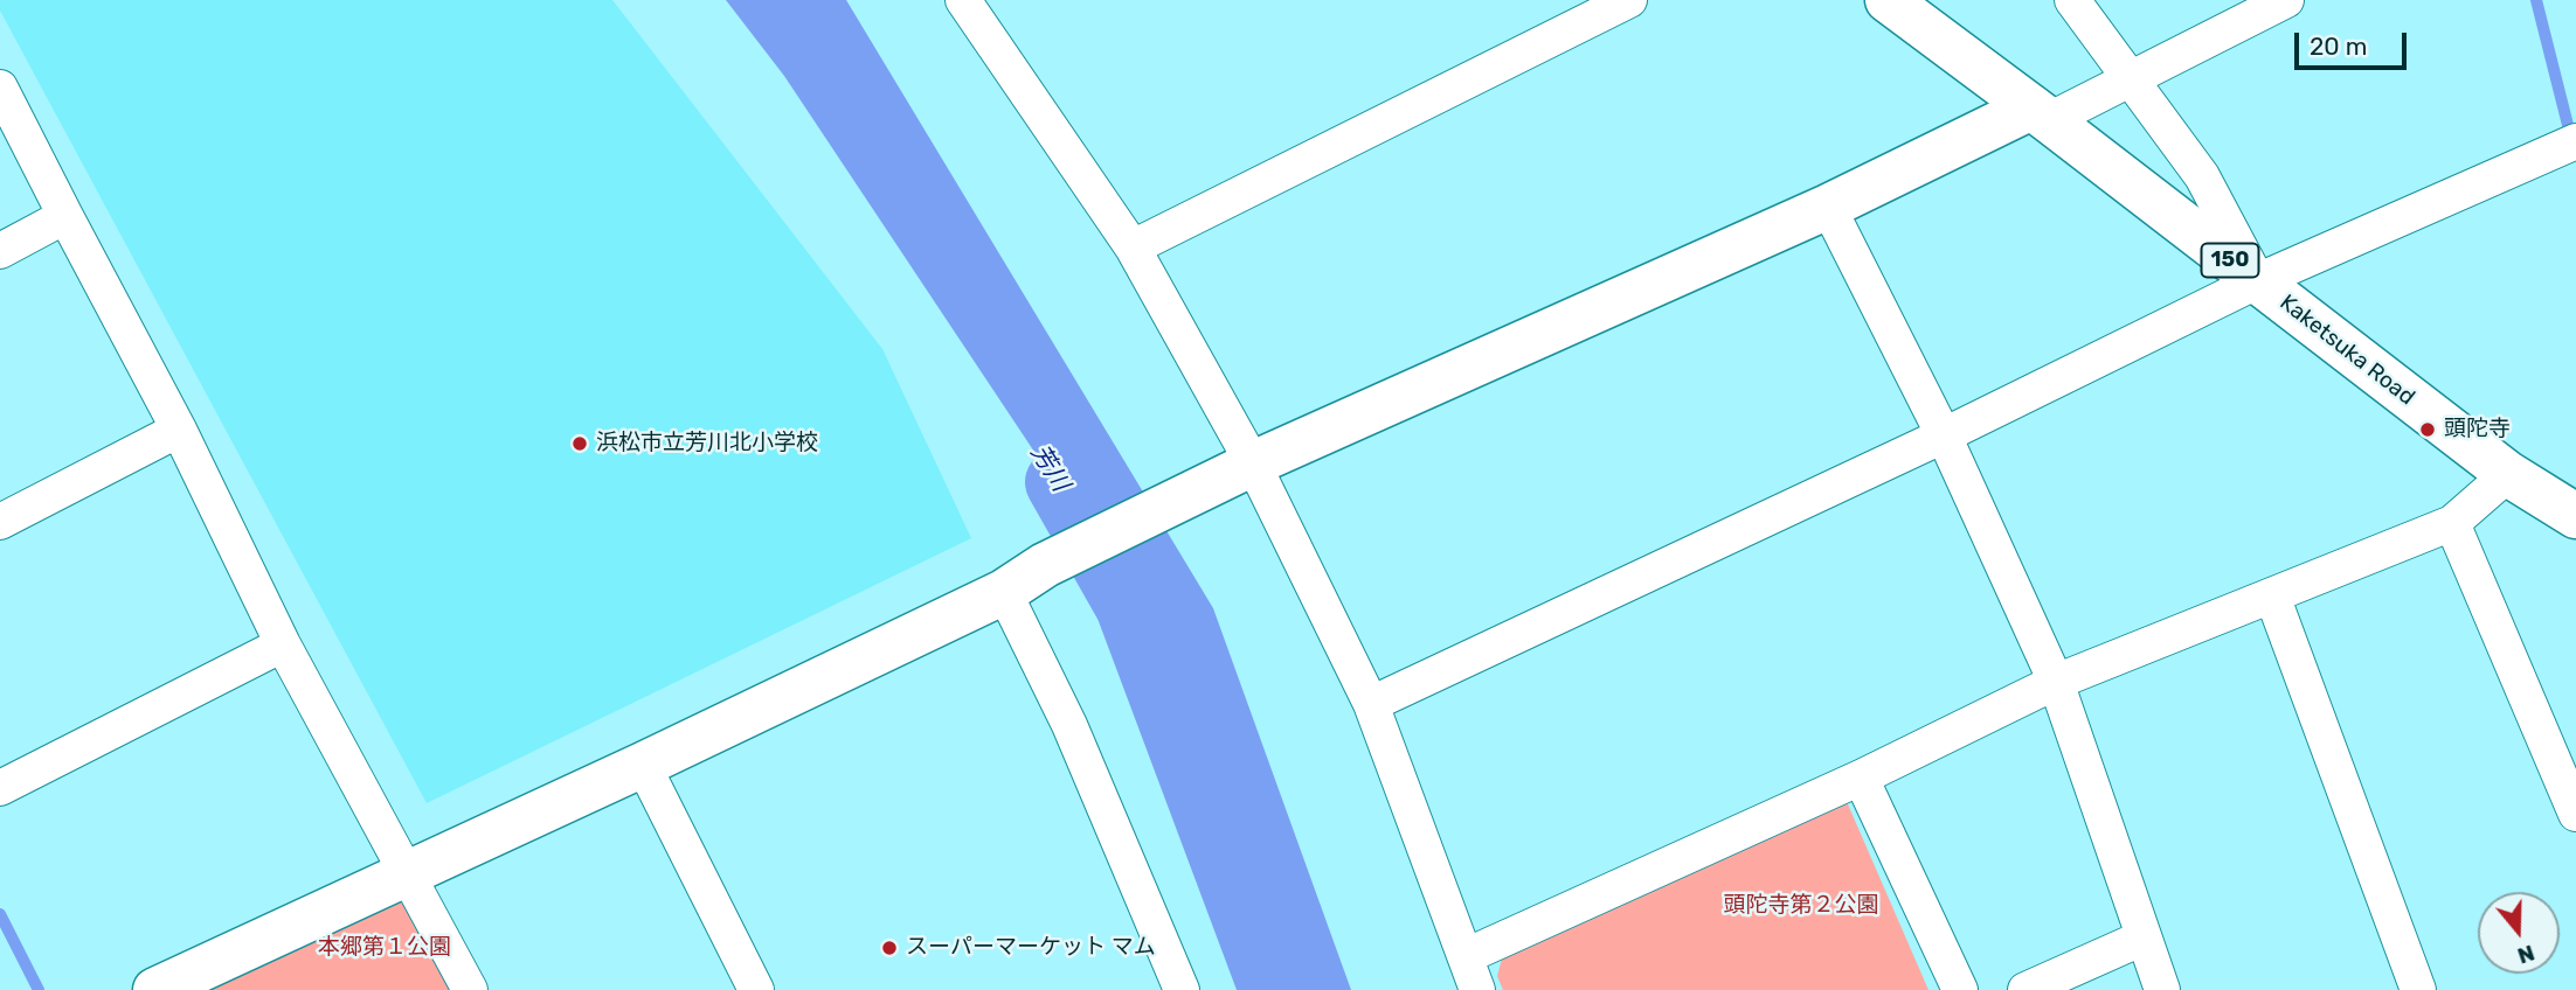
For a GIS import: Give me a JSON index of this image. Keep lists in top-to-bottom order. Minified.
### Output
{"streets":{"main road":["150","Kaketsuka Road"]},"water":["芳川"],"parks":["頭陀寺第２公園","本郷第１公園"],"places":["頭陀寺","浜松市立芳川北小学校","スーパーマーケット マム"],"scale_bar":"20 m","north":"bottom"}
